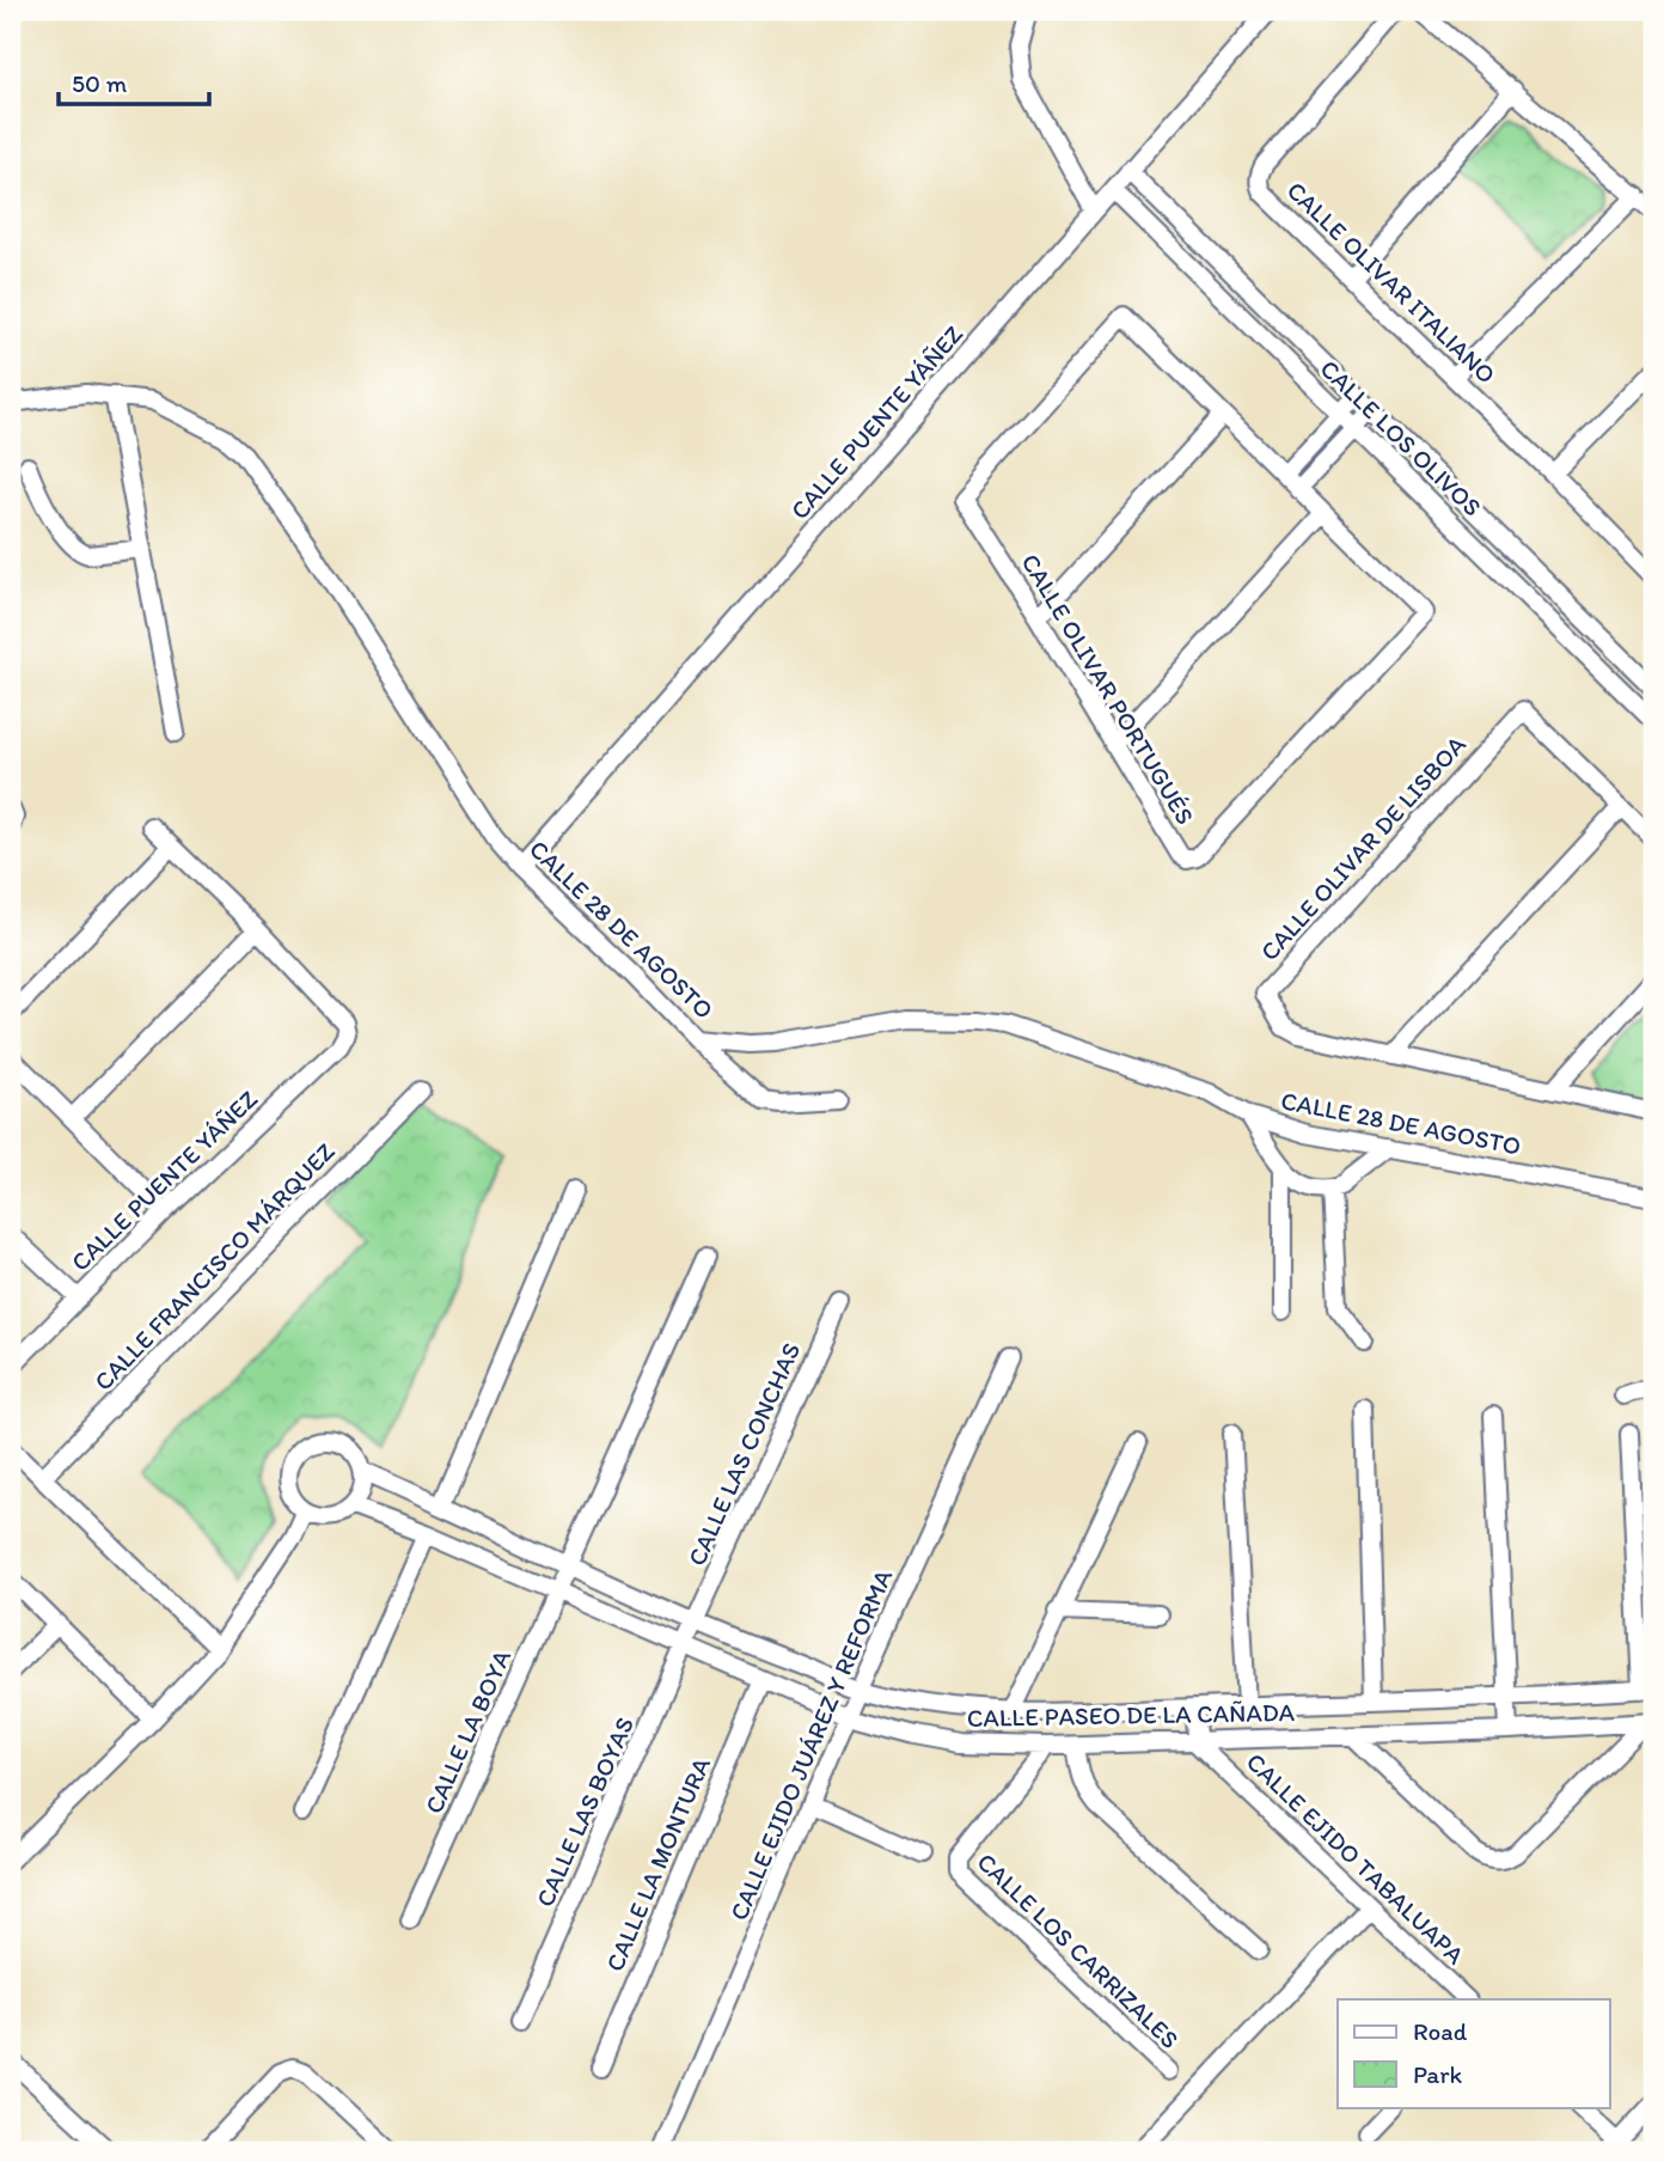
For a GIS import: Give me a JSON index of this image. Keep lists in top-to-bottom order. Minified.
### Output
{"streets":{"street":["CALLE OLIVAR ITALIANO","CALLE PUENTE YÁÑEZ","CALLE LOS OLIVOS","CALLE OLIVAR PORTUGUÉS","CALLE OLIVAR DE LISBOA","CALLE 28 DE AGOSTO","CALLE FRANCISCO MÁRQUEZ","CALLE LAS CONCHAS","CALLE PASEO DE LA CAÑADA","CALLE LA BOYA","CALLE EJIDO JUÁREZ Y REFORMA","CALLE LAS BOYAS","CALLE EJIDO TABALUAPA","CALLE LA MONTURA","CALLE LOS CARRIZALES"]},"crossings":[["CALLE PUENTE YÁÑEZ","CALLE LOS OLIVOS"],["CALLE PUENTE YÁÑEZ","CALLE 28 DE AGOSTO"],["CALLE LAS CONCHAS","CALLE PASEO DE LA CAÑADA"],["CALLE LAS CONCHAS","CALLE LAS BOYAS"],["CALLE PASEO DE LA CAÑADA","CALLE LA BOYA"],["CALLE PASEO DE LA CAÑADA","CALLE EJIDO JUÁREZ Y REFORMA"],["CALLE PASEO DE LA CAÑADA","CALLE LAS BOYAS"],["CALLE PASEO DE LA CAÑADA","CALLE EJIDO TABALUAPA"],["CALLE PASEO DE LA CAÑADA","CALLE LA MONTURA"],["CALLE PASEO DE LA CAÑADA","CALLE LOS CARRIZALES"]],"legend":["Road","Park"],"scale_bar":"50 m"}
